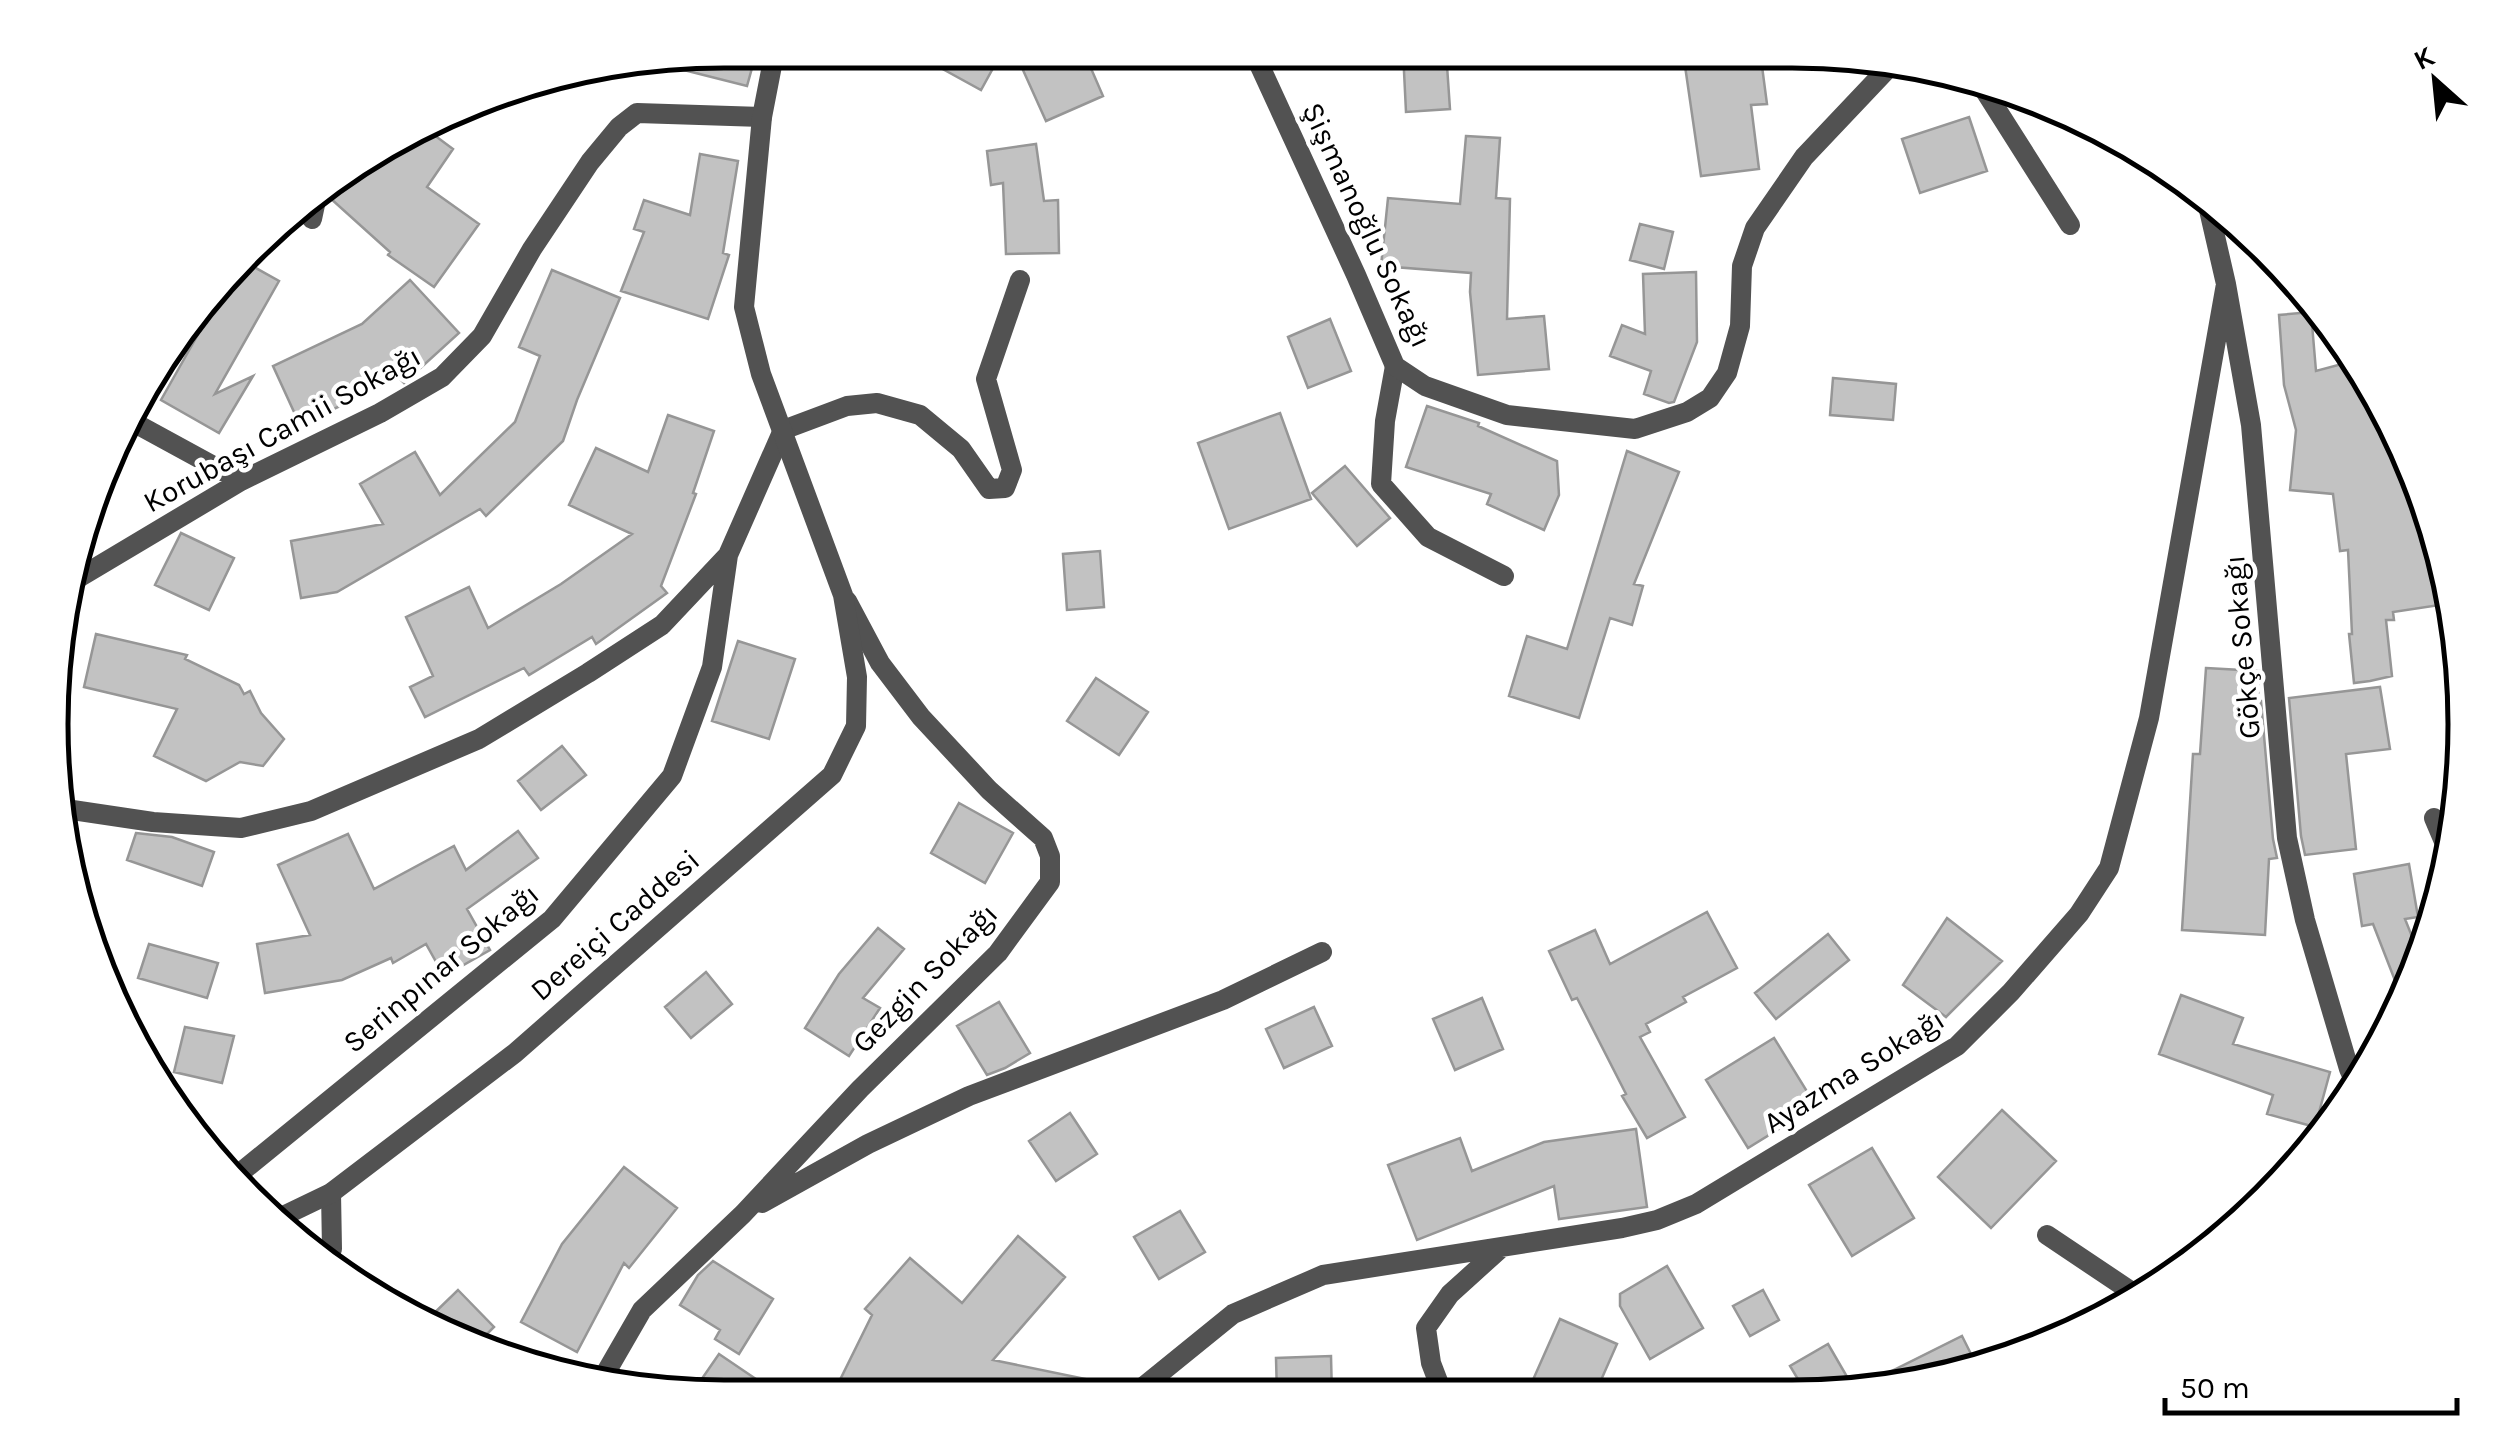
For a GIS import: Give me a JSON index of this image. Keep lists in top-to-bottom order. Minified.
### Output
{"streets":{"street":["Şişmanoğlu Sokağı","Korubaşı Camii Sokağı","Gökçe Sokağı","Dereiçi Caddesi","Serinpınar Sokağı","Gezgin Sokağı","Ayazma Sokağı"]},"crossings":[["Gökçe Sokağı","Ayazma Sokağı"],["Dereiçi Caddesi","Gezgin Sokağı"]],"scale_bar":"50 m","north":"top left"}
